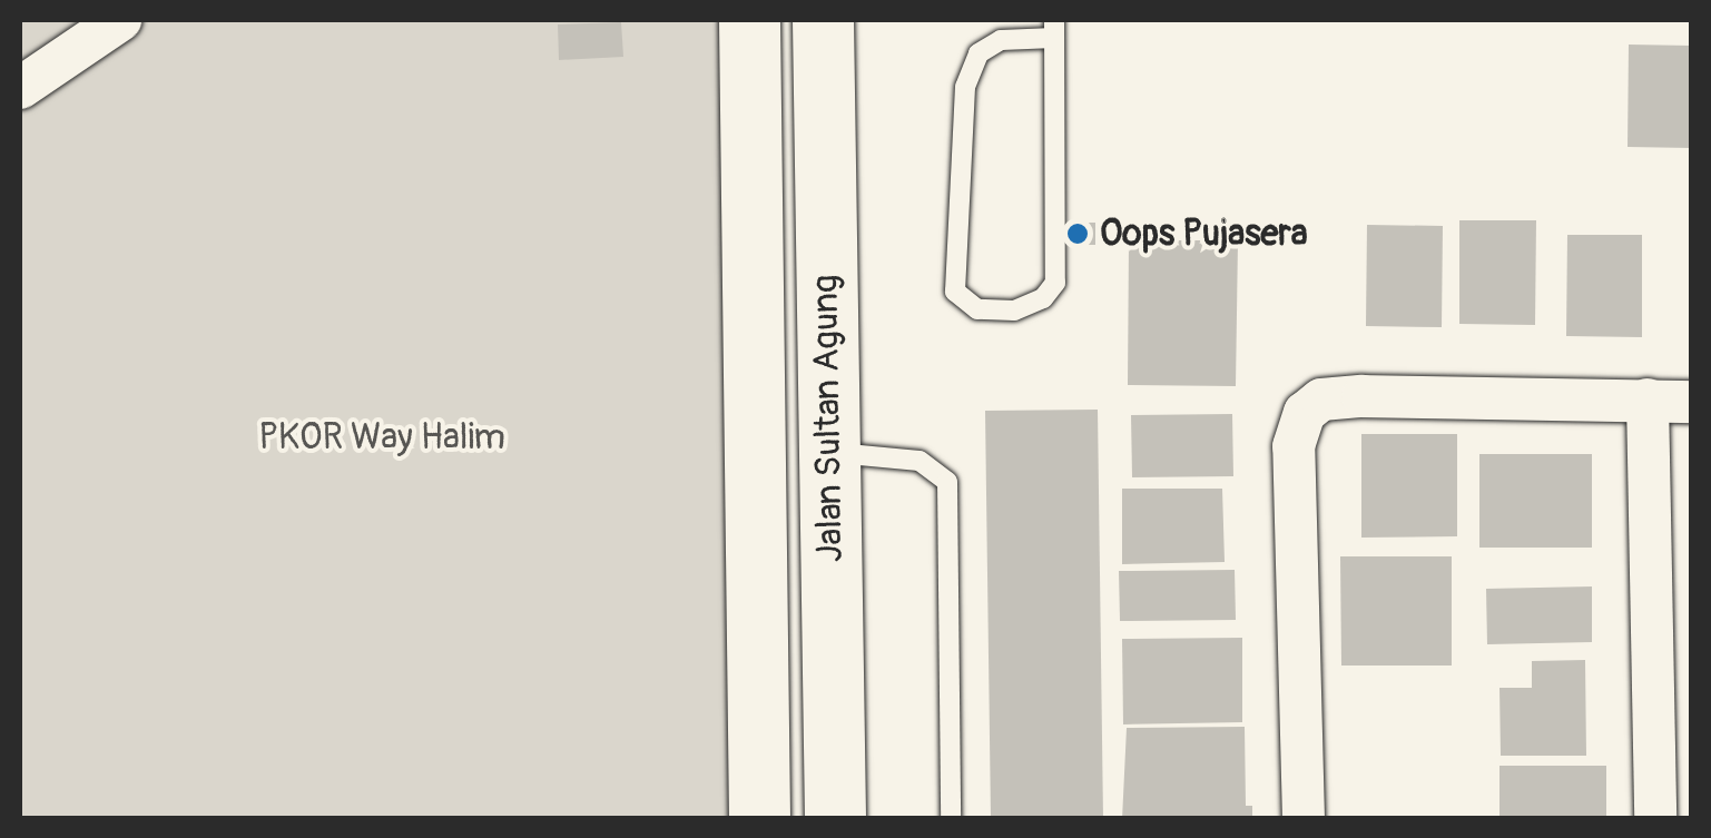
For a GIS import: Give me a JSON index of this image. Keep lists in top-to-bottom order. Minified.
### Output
{"streets":{"main road":["Jalan Sultan Agung"]},"parks":["PKOR Way Halim"],"places":["Oops Pujasera"]}
